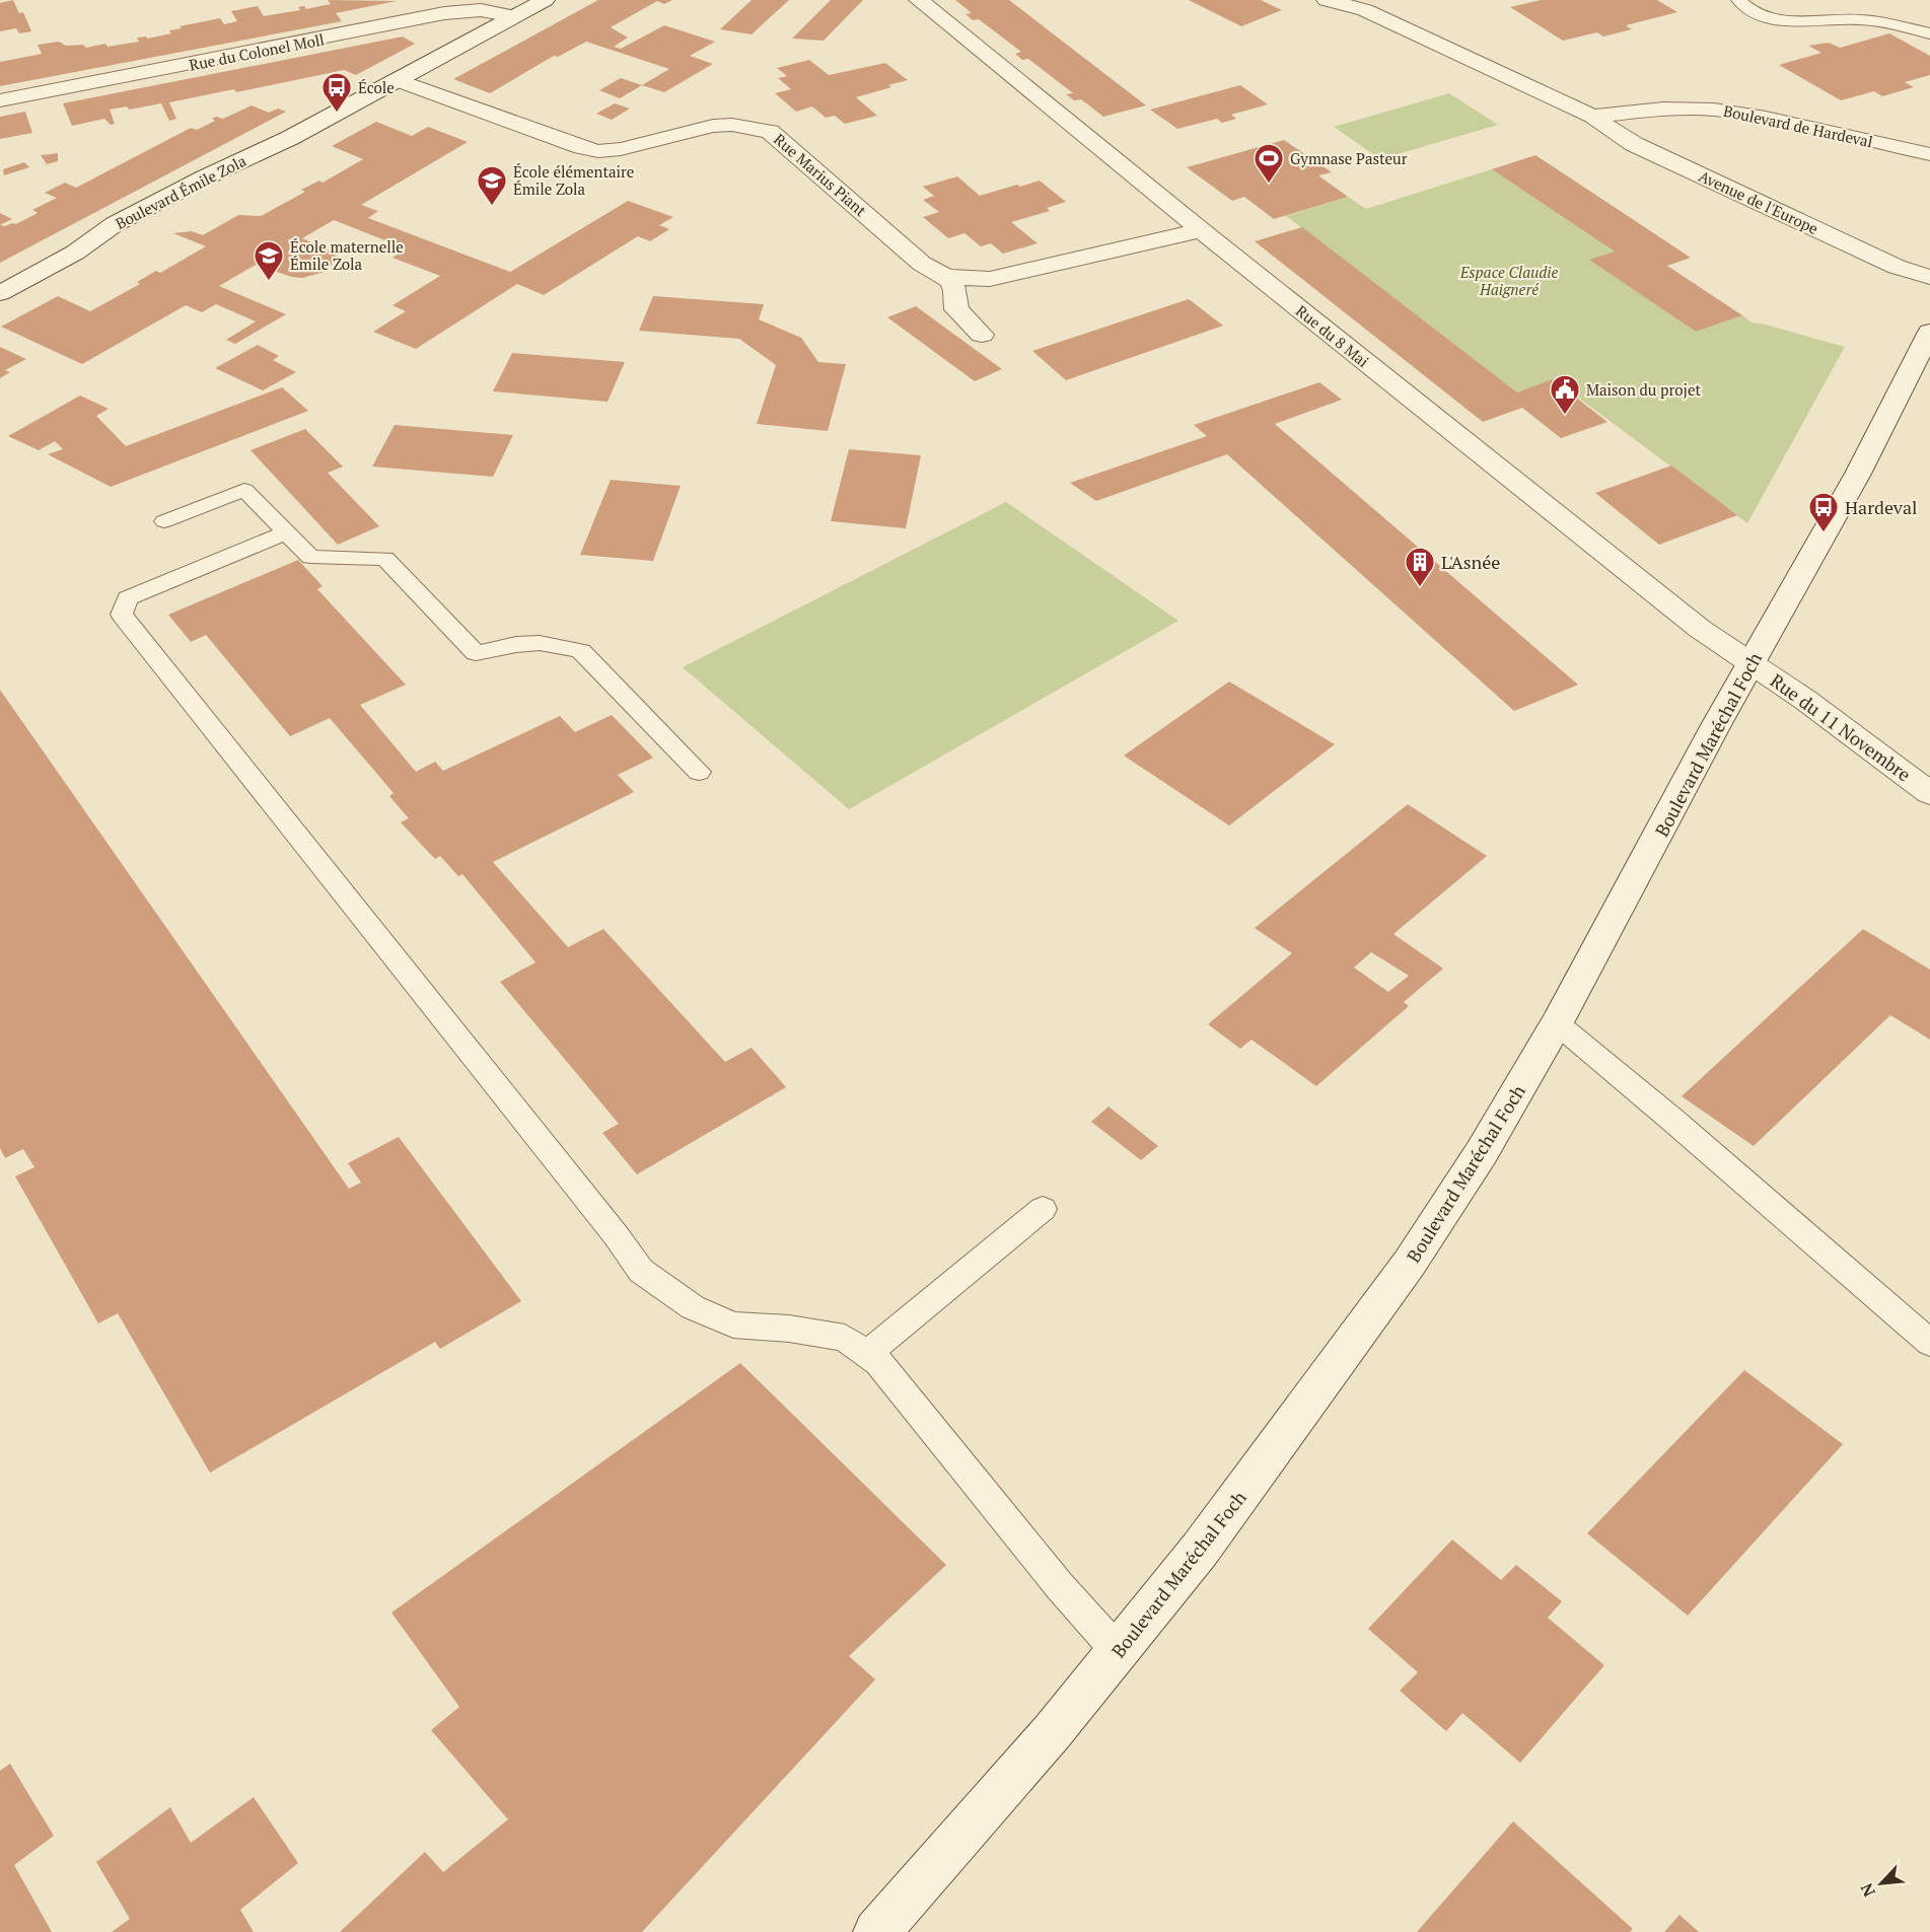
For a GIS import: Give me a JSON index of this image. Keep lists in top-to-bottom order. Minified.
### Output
{"streets":{"street":["Rue du Colonel Moll","Boulevard de Hardeval","Rue Marius Piant","Boulevard Émile Zola","Avenue de l'Europe","Rue du 8 Mai","Rue du 11 Novembre","Boulevard Maréchal Foch"]},"crossings":[["Rue du Colonel Moll","Boulevard Émile Zola"],["Boulevard de Hardeval","Avenue de l'Europe"],["Rue Marius Piant","Boulevard Émile Zola"],["Rue Marius Piant","Rue du 8 Mai"],["Rue du 8 Mai","Rue du 11 Novembre"],["Rue du 8 Mai","Boulevard Maréchal Foch"],["Rue du 11 Novembre","Boulevard Maréchal Foch"]],"parks":["Espace Claudie Haigneré"],"places":{"bus stop":["École","Hardeval"],"sports":["Gymnase Pasteur"],"school or university":["École élémentaire Émile Zola","École maternelle Émile Zola"],"public building":["Maison du projet"],"building":["L'Asnée"]},"north":"bottom left"}
